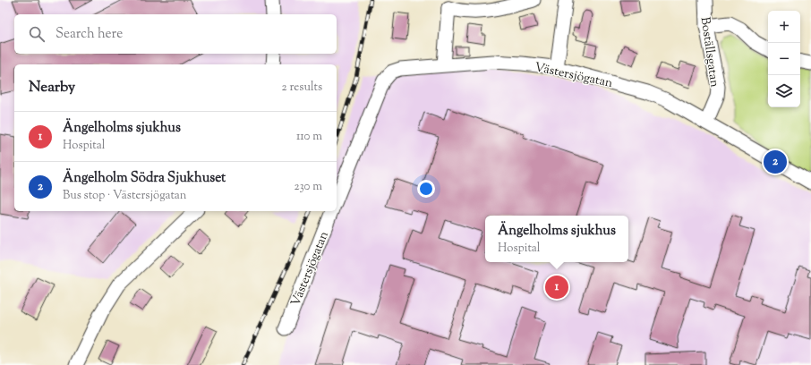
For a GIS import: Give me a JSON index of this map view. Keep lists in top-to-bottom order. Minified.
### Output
{"streets":{"street":["Boställsgatan","Västersjögatan"]},"crossings":[["Boställsgatan","Västersjögatan"]],"page":{"map_buttons":["+","−"],"search":"Search here","heading":["Nearby","2 results"],"list":[{"mark":"1","name":"Ängelholms sjukhus","note":"Hospital","value":"110 m"},{"mark":"2","name":"Ängelholm Södra Sjukhuset","note":"Bus stop · Västersjögatan","value":"230 m"}],"pins":["2","1"],"popup":["Ängelholms sjukhus","Hospital"]}}
